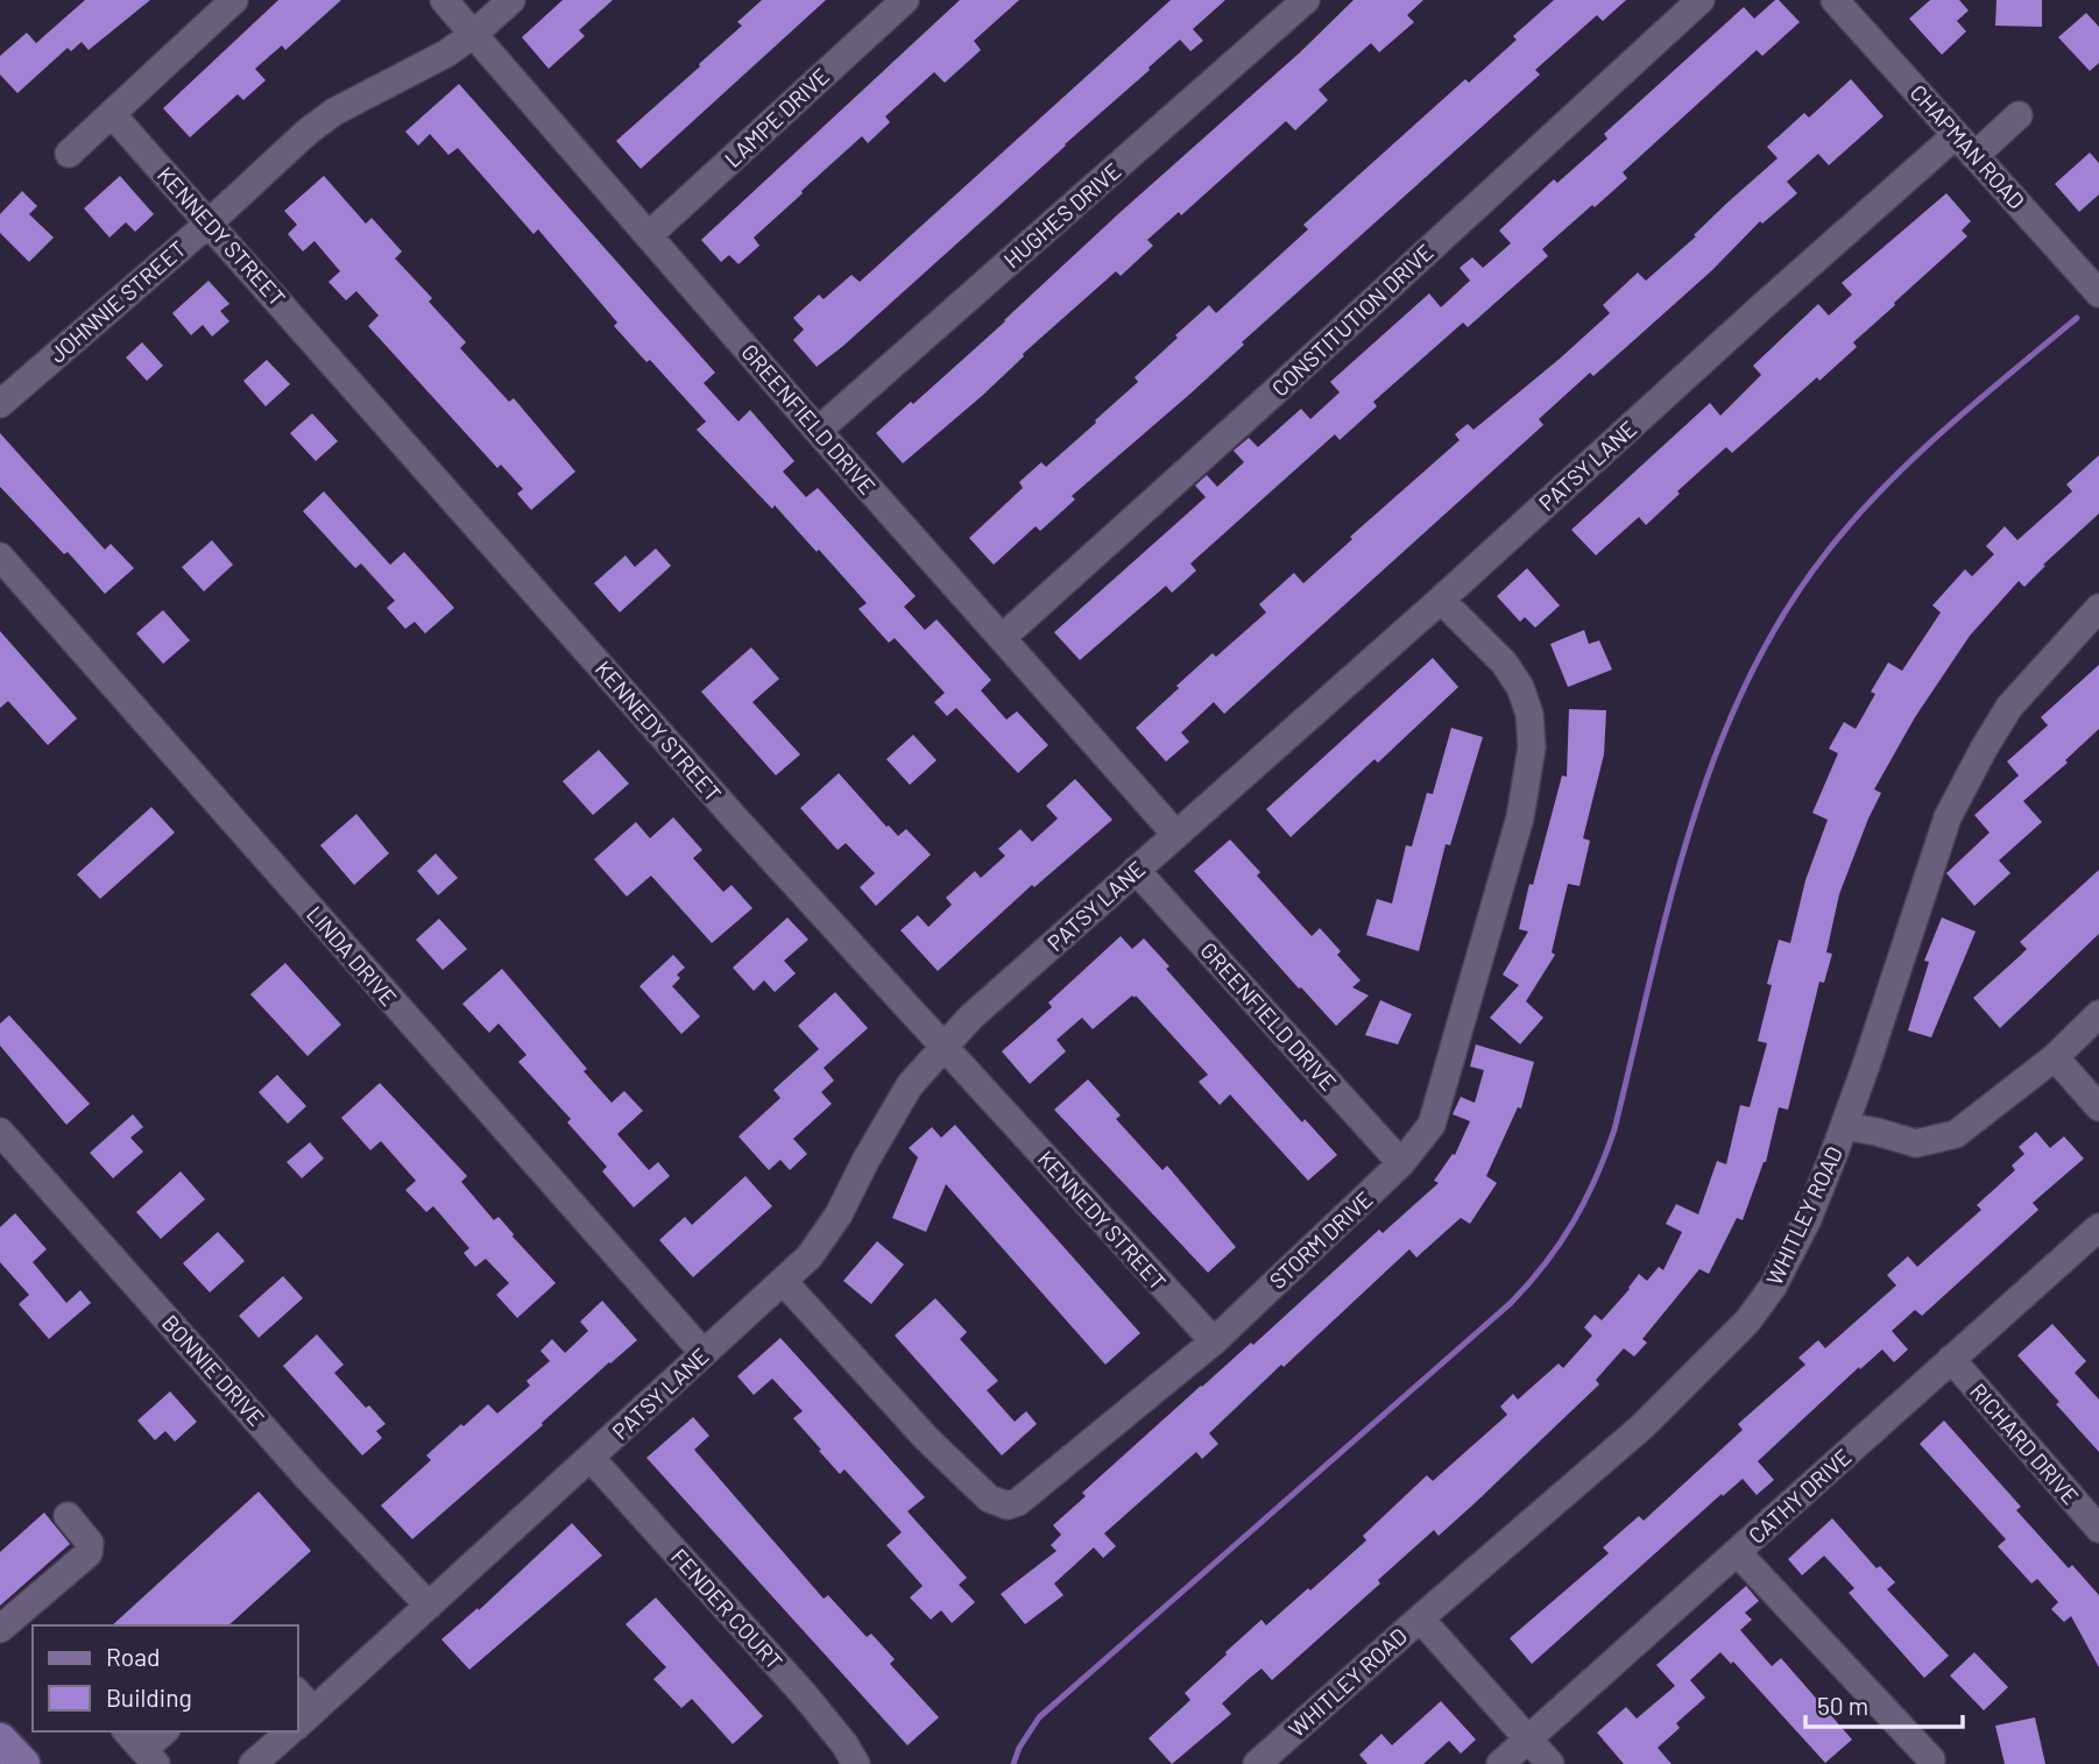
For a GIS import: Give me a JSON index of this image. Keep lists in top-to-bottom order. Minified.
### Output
{"streets":{"street":["LAMPE DRIVE","CHAPMAN ROAD","HUGHES DRIVE","KENNEDY STREET","JOHNNIE STREET","CONSTITUTION DRIVE","GREENFIELD DRIVE","PATSY LANE","LINDA DRIVE","WHITLEY ROAD","STORM DRIVE","BONNIE DRIVE","RICHARD DRIVE","CATHY DRIVE","FENDER COURT"]},"crossings":[["LAMPE DRIVE","GREENFIELD DRIVE"],["CHAPMAN ROAD","PATSY LANE"],["HUGHES DRIVE","GREENFIELD DRIVE"],["KENNEDY STREET","JOHNNIE STREET"],["KENNEDY STREET","PATSY LANE"],["KENNEDY STREET","STORM DRIVE"],["JOHNNIE STREET","GREENFIELD DRIVE"],["CONSTITUTION DRIVE","GREENFIELD DRIVE"],["GREENFIELD DRIVE","PATSY LANE"],["GREENFIELD DRIVE","STORM DRIVE"],["PATSY LANE","LINDA DRIVE"],["PATSY LANE","STORM DRIVE"],["PATSY LANE","BONNIE DRIVE"],["PATSY LANE","FENDER COURT"],["RICHARD DRIVE","CATHY DRIVE"]],"legend":["Road","Building"],"scale_bar":"50 m"}
